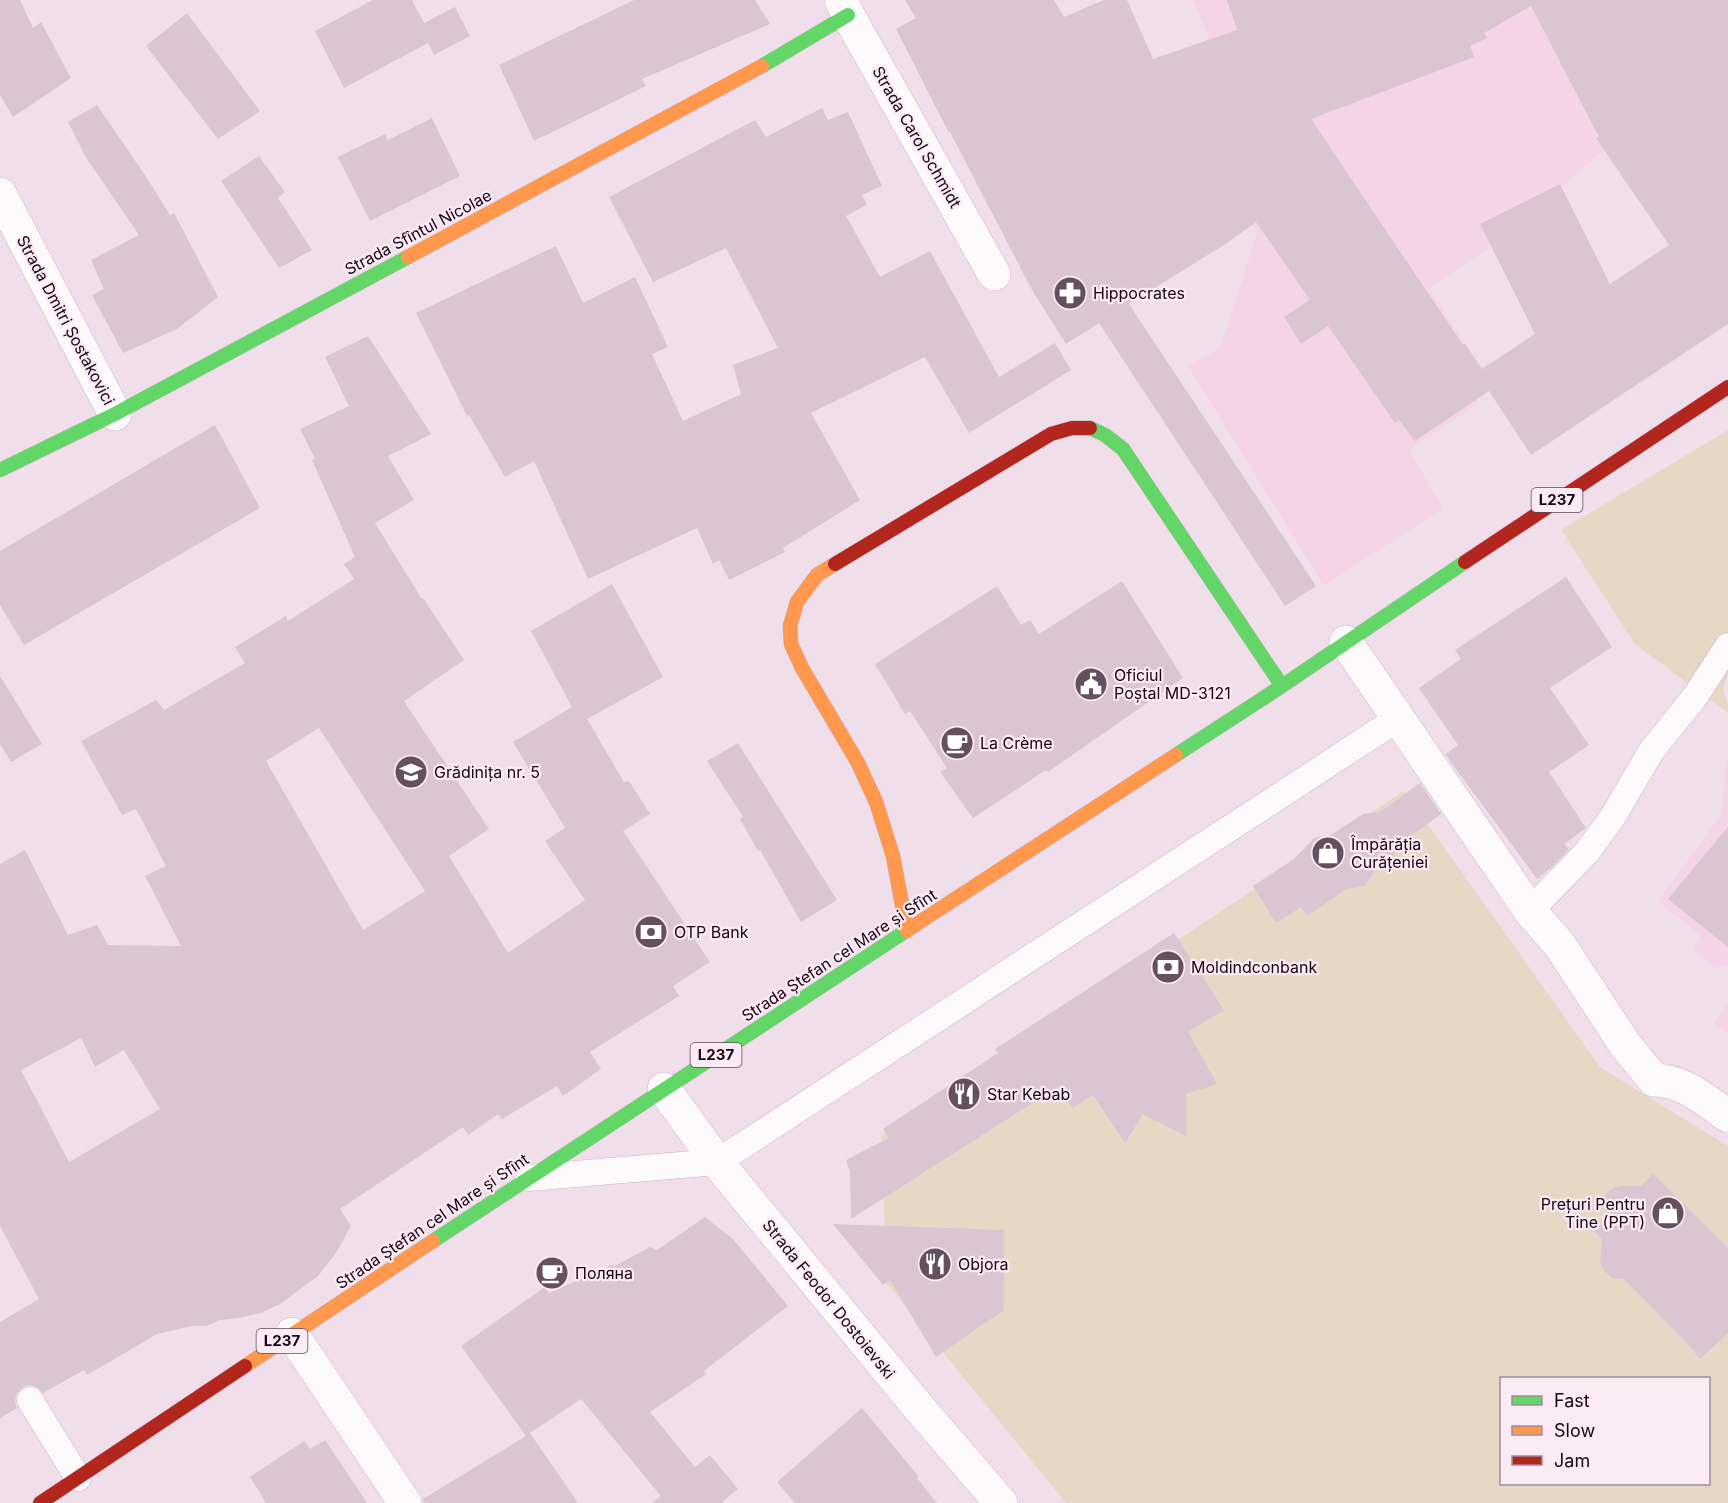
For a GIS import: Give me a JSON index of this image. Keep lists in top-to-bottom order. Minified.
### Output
{"streets":{"main road":["Strada Sfîntul Nicolae","L237","Strada Ștefan cel Mare și Sfînt"],"street":["Strada Carol Schmidt","Strada Dmitri Șostakovici","Strada Fеodor Dostoievski"]},"crossings":[["Strada Carol Schmidt","Strada Sfîntul Nicolae"],["Strada Sfîntul Nicolae","Strada Dmitri Șostakovici"],["Strada Ștefan cel Mare și Sfînt","Strada Fеodor Dostoievski"]],"places":{"pharmacy":["Hippocrates"],"public building":["Oficiul Poștal MD-3121"],"cafe":["La Crème","Поляна"],"school or university":["Grădinița nr. 5"],"shop":["Împărăția Curățeniei","Prețuri Pentru Tine (PPT)"],"bank":["OTP Bank","Moldindconbank"],"restaurant":["Star Kebab","Objora"]},"legend":["Fast","Slow","Jam"]}
